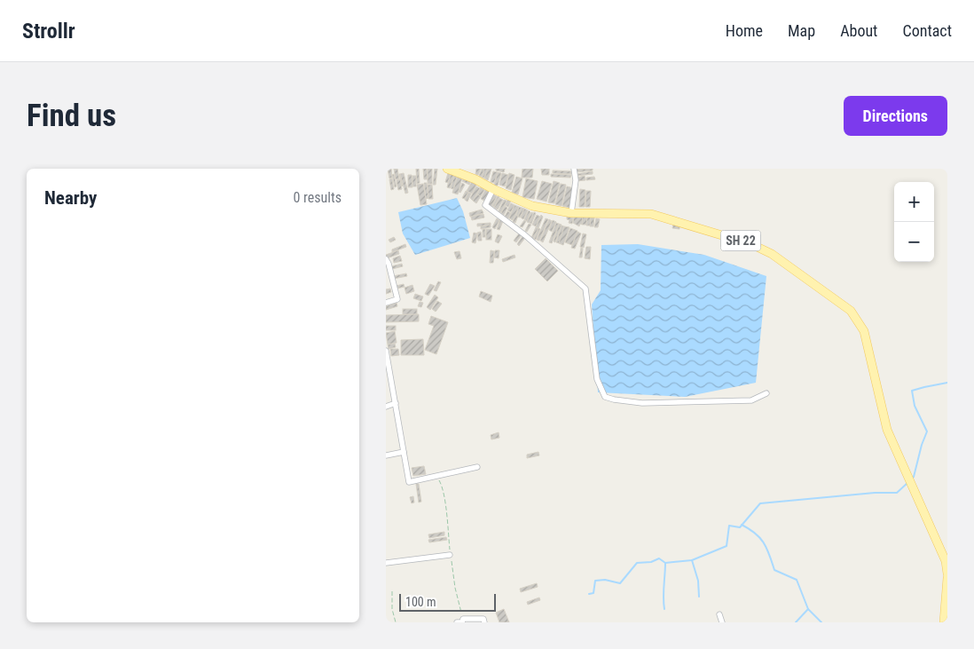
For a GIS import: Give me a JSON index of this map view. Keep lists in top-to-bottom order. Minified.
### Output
{"streets":{"main road":["SH 22"]},"scale_bar":"100 m","page":{"header":"Strollr","nav":["Home","Map","About","Contact"],"buttons":"Directions","title":"Find us","heading":["Nearby","0 results"],"map_buttons":["+","−"],"scale":"100 m"}}
